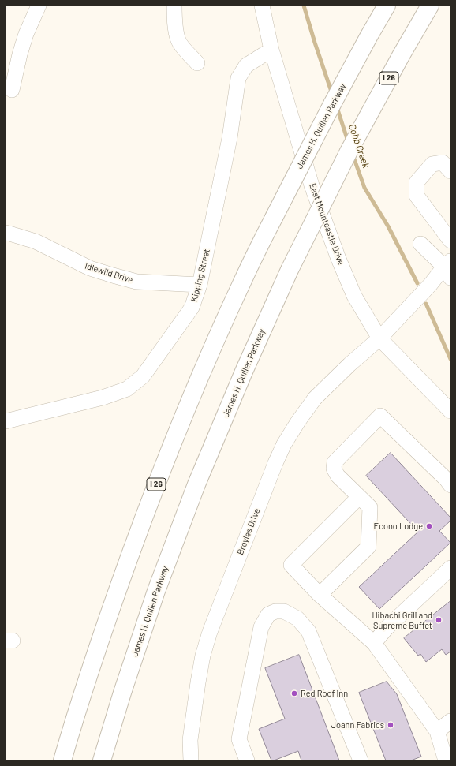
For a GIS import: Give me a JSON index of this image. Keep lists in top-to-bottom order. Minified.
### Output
{"streets":{"highway":["I 26","James H. Quillen Parkway"],"street":["East Mountcastle Drive","Idlewild Drive","Kipping Street","Broyles Drive"]},"crossings":[["East Mountcastle Drive","Kipping Street"],["East Mountcastle Drive","Broyles Drive"],["Idlewild Drive","Kipping Street"]],"water":["Cobb Creek"],"places":["Econo Lodge","Hibachi Grill and Supreme Buffet","Red Roof Inn","Joann Fabrics"]}
